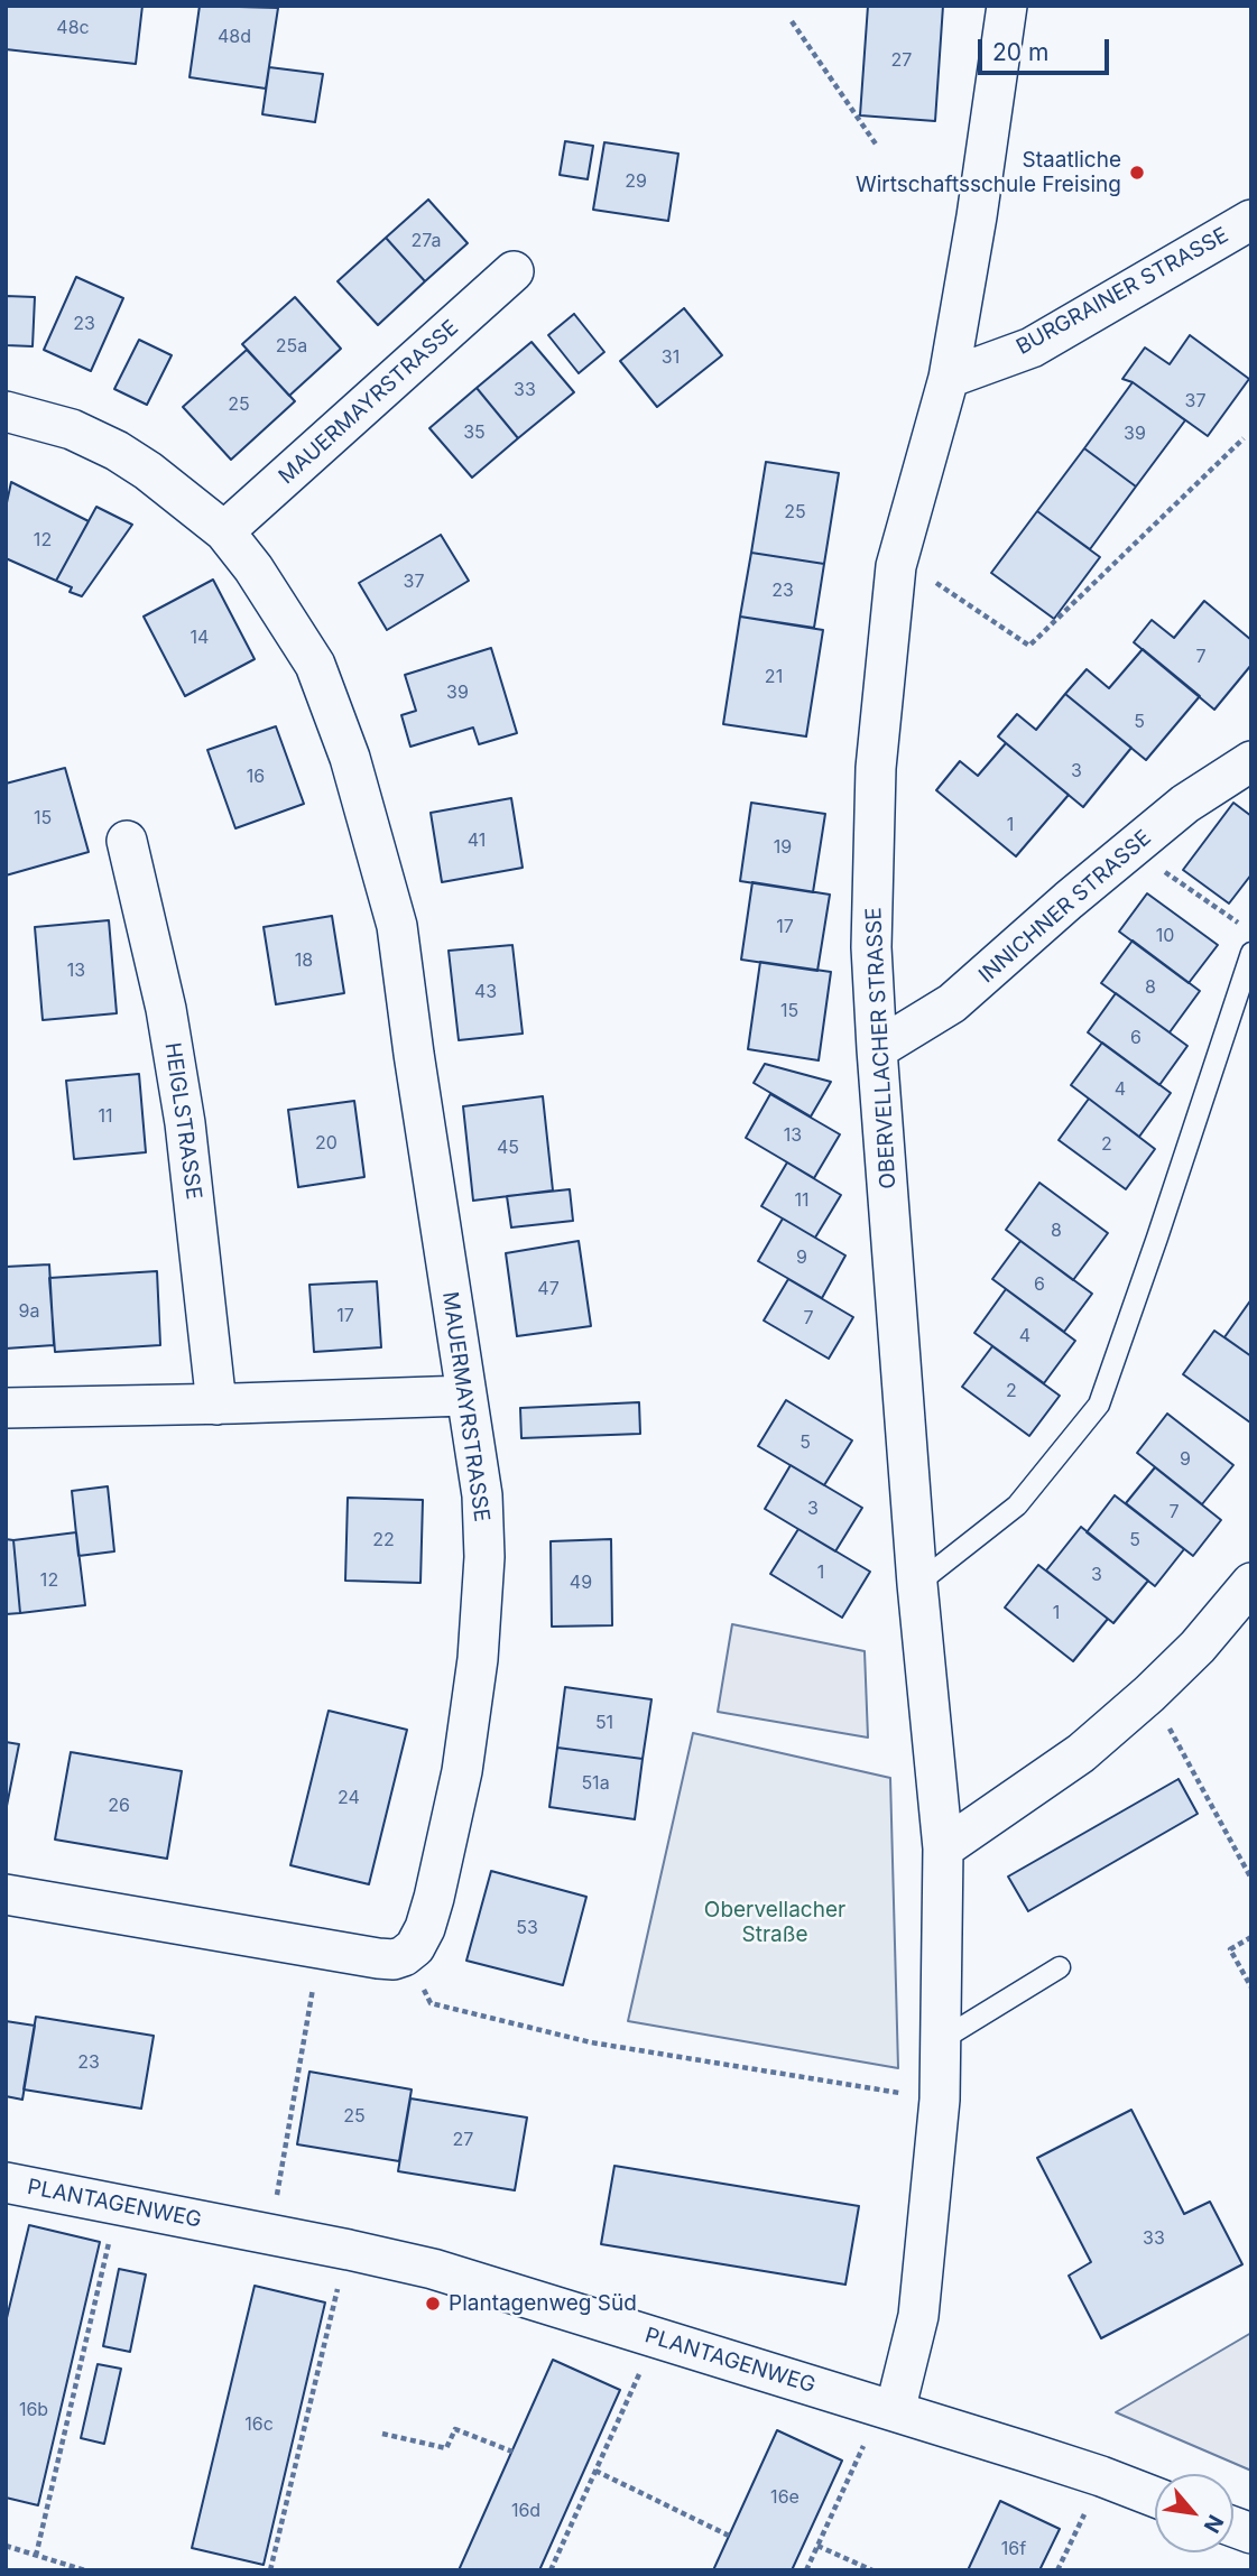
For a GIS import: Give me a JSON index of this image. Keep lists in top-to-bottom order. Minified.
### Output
{"streets":{"street":["BURGRAINER STRASSE","MAUERMAYRSTRASSE","INNICHNER STRASSE","OBERVELLACHER STRASSE","HEIGLSTRASSE","PLANTAGENWEG"]},"crossings":[["BURGRAINER STRASSE","OBERVELLACHER STRASSE"],["INNICHNER STRASSE","OBERVELLACHER STRASSE"],["OBERVELLACHER STRASSE","PLANTAGENWEG"]],"parks":["Obervellacher Straße"],"places":["Staatliche Wirtschaftsschule Freising","Plantagenweg Süd"],"house_numbers":["48c","48d","27","29","27a","23","25a","31","33","37","25","35","39","25","12","37","23","14","7","21","39","5","3","16","15","1","41","19","17","10","18","13","8","43","15","6","4","11","13","20","2","45","11","8","9","6","47","9a","17","7","4","2","5","9","3","7","22","5","1","3","12","49","1","51","51a","24","26","53","23","25","27","33","16b","16c","16e","16d","16f"],"scale_bar":"20 m","north":"bottom right"}
